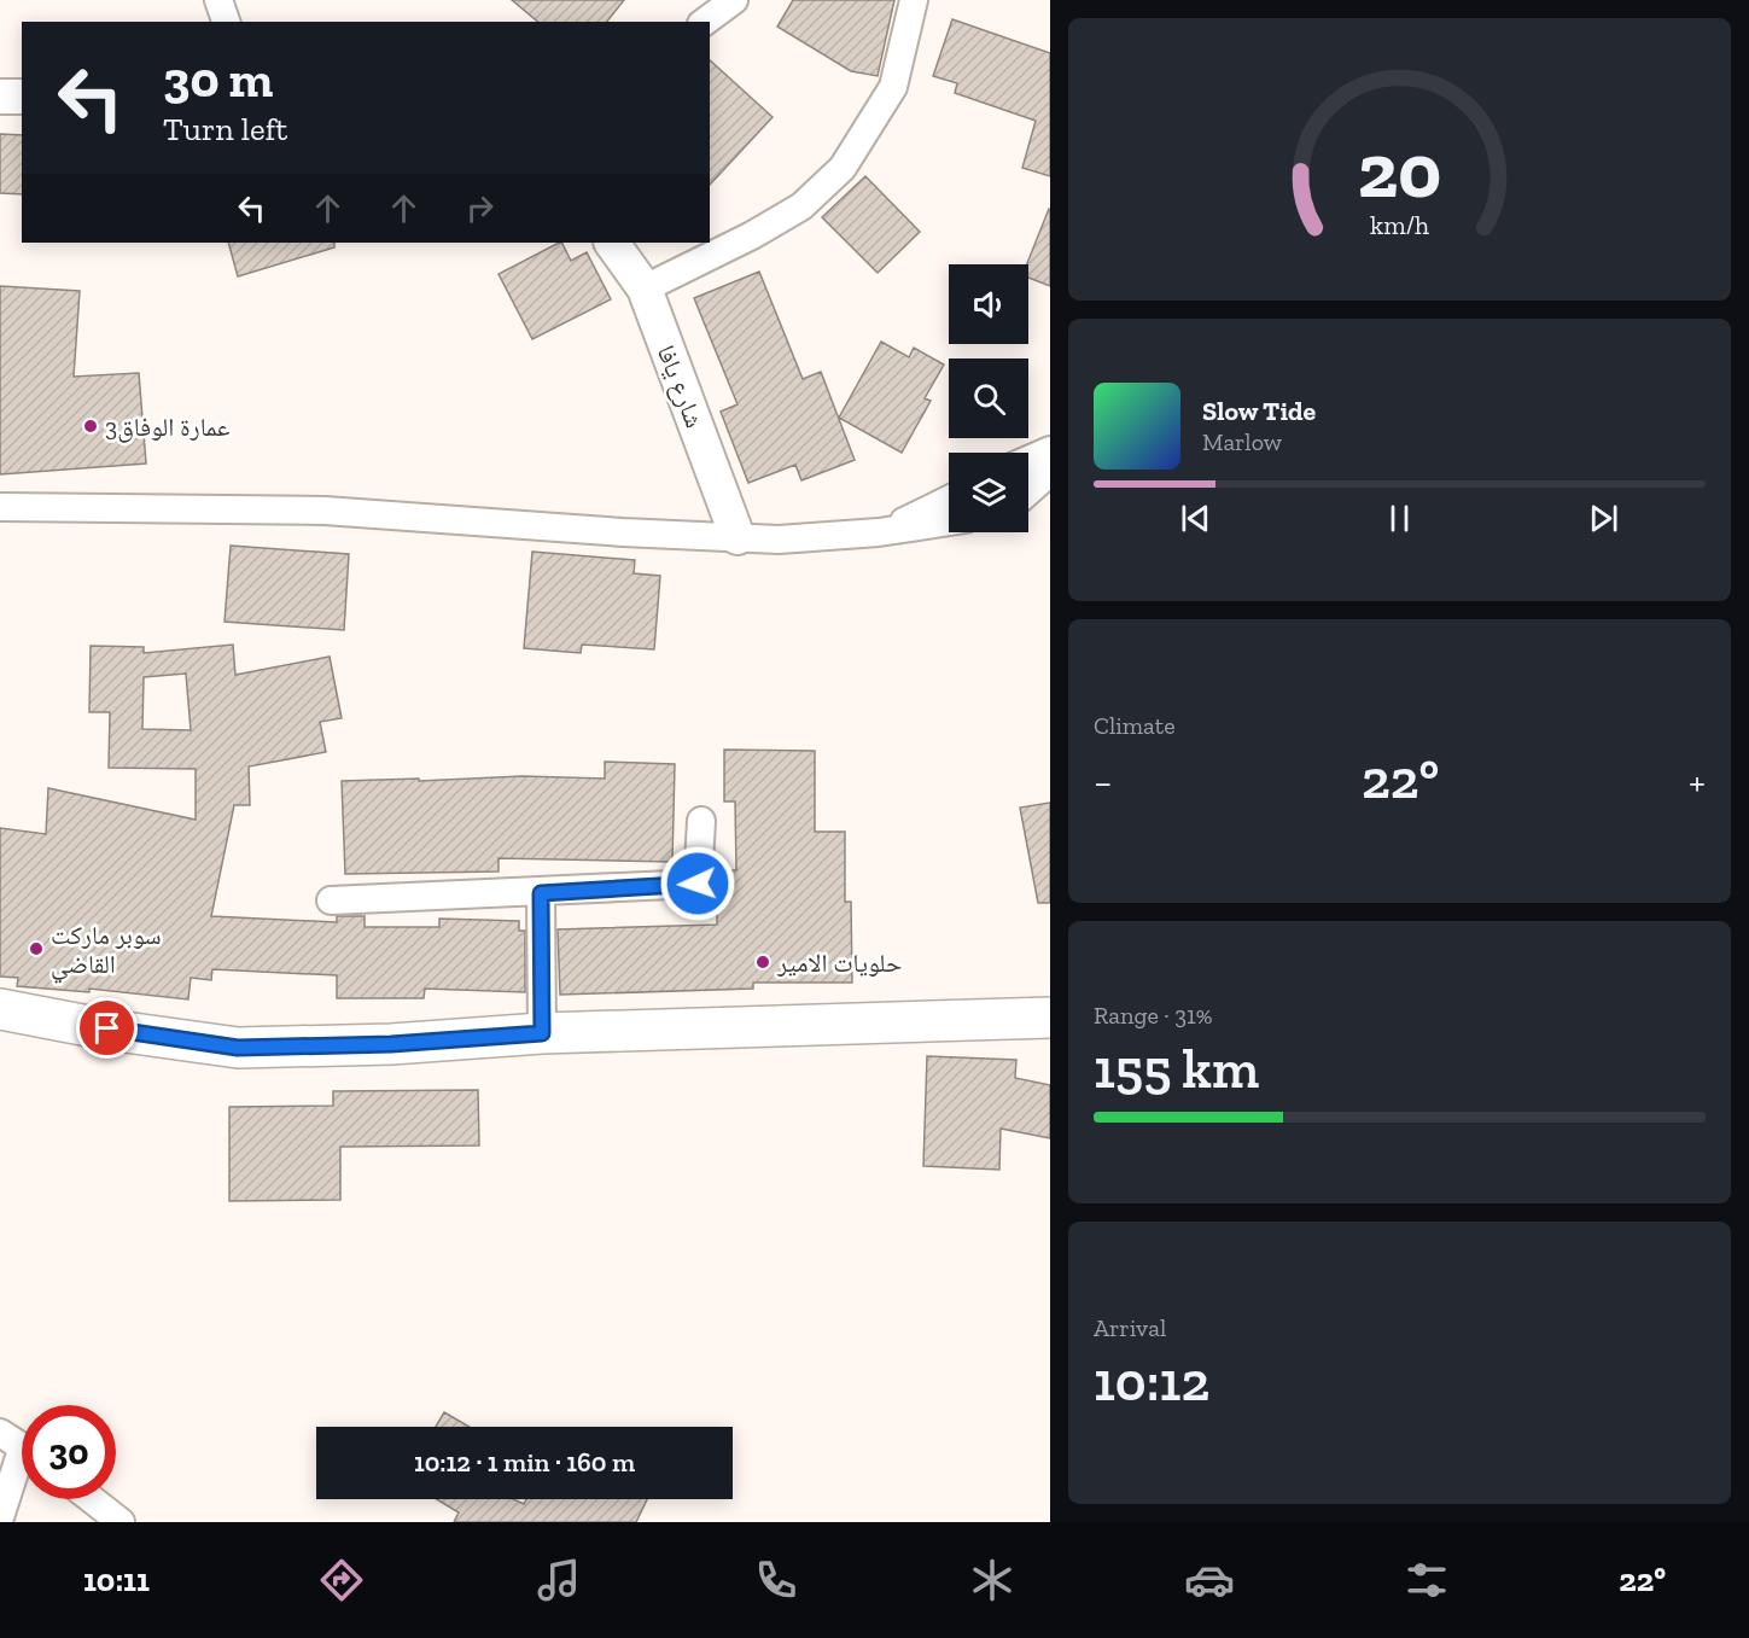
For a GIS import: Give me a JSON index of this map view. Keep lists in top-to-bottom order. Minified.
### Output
{"streets":{"street":["شارع يافا"]},"places":["عمارة الوفاق3","سوبر ماركت القاضي","حلويات الامير"],"page":{"turn":["30 m","Turn left"],"song":["Slow Tide","Marlow"],"tile":["Climate",["Range · 31%","155 km"],["Arrival","10:12"]],"heat":["−","22°","+"],"limit":"30","trip":"10:12 · 1 min · 160 m","tabs":["10:11","22°"],"gauge":["20","km/h"]}}
